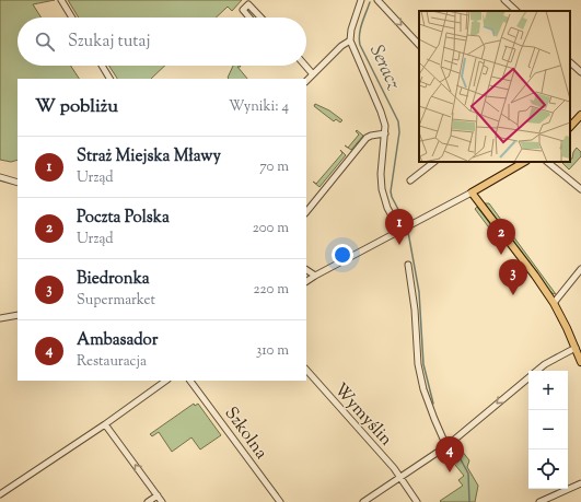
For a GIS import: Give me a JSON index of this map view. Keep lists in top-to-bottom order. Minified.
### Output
{"streets":{"street":["Wymyślin","Szkolna"]},"water":["Seracz"],"page":{"search":"Szukaj tutaj","heading":["W pobliżu","Wyniki: 4"],"list":[{"mark":"1","name":"Straż Miejska Mławy","note":"Urząd","value":"70 m"},{"mark":"2","name":"Poczta Polska","note":"Urząd","value":"200 m"},{"mark":"3","name":"Biedronka","note":"Supermarket","value":"220 m"},{"mark":"4","name":"Ambasador","note":"Restauracja","value":"310 m"}],"pins":["1","2","3","4"],"map_buttons":["+","−"]}}
